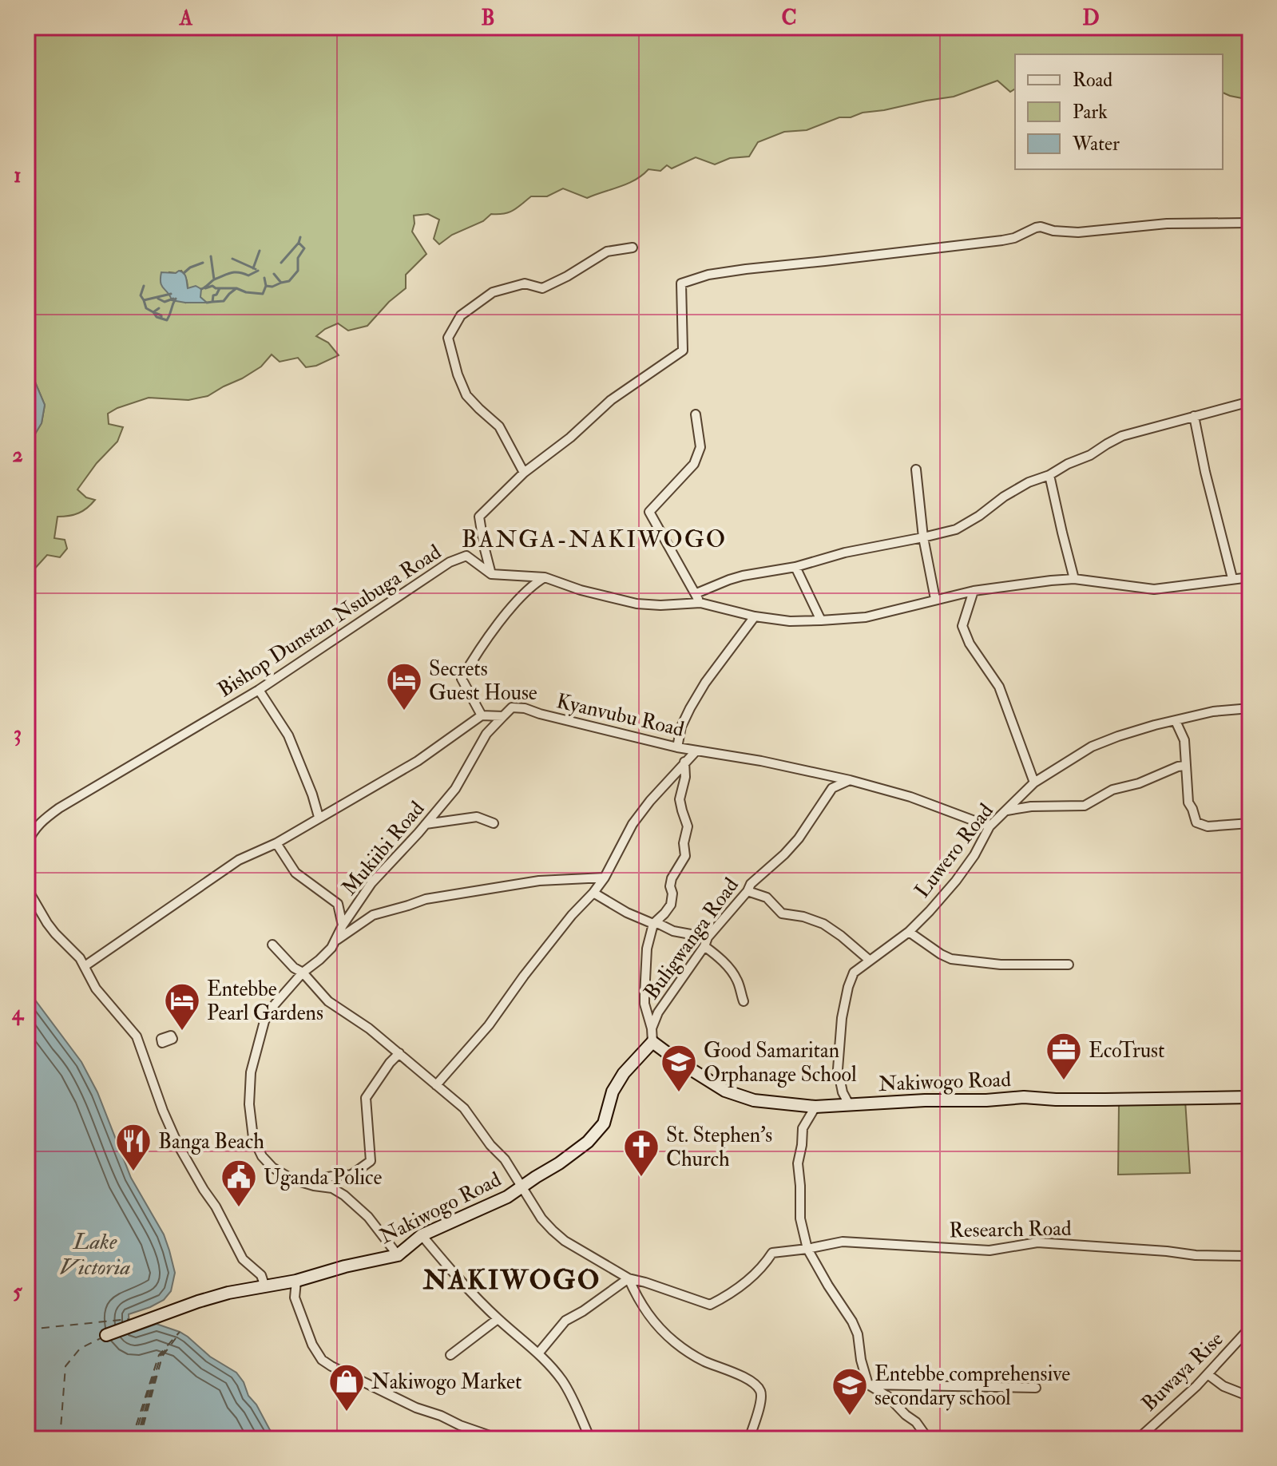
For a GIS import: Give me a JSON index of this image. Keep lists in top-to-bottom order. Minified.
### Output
{"streets":{"street":["Bishop Dunstan Nsubuga Road","Kyanvubu Road","Mukiibi Road","Luwero Road","Buligwanga Road","Nakiwogo Road","Research Road","Buwaya Rise"]},"crossings":[["Kyanvubu Road","Mukiibi Road"],["Kyanvubu Road","Luwero Road"],["Kyanvubu Road","Buligwanga Road"],["Mukiibi Road","Nakiwogo Road"],["Luwero Road","Nakiwogo Road"],["Buligwanga Road","Nakiwogo Road"]],"districts":["BANGA-NAKIWOGO","NAKIWOGO"],"water":["Lake Victoria"],"places":{"hotel":["Secrets Guest House","Entebbe Pearl Gardens"],"office":["EcoTrust"],"school or university":["Good Samaritan Orphanage School","Entebbe comprehensive secondary school"],"restaurant":["Banga Beach"],"church":["St. Stephen's Church"],"public building":["Uganda Police"],"shop":["Nakiwogo Market"]},"legend":["Road","Park","Water"],"grid":{"columns":["A","B","C","D"],"rows":["1","2","3","4","5"]}}
